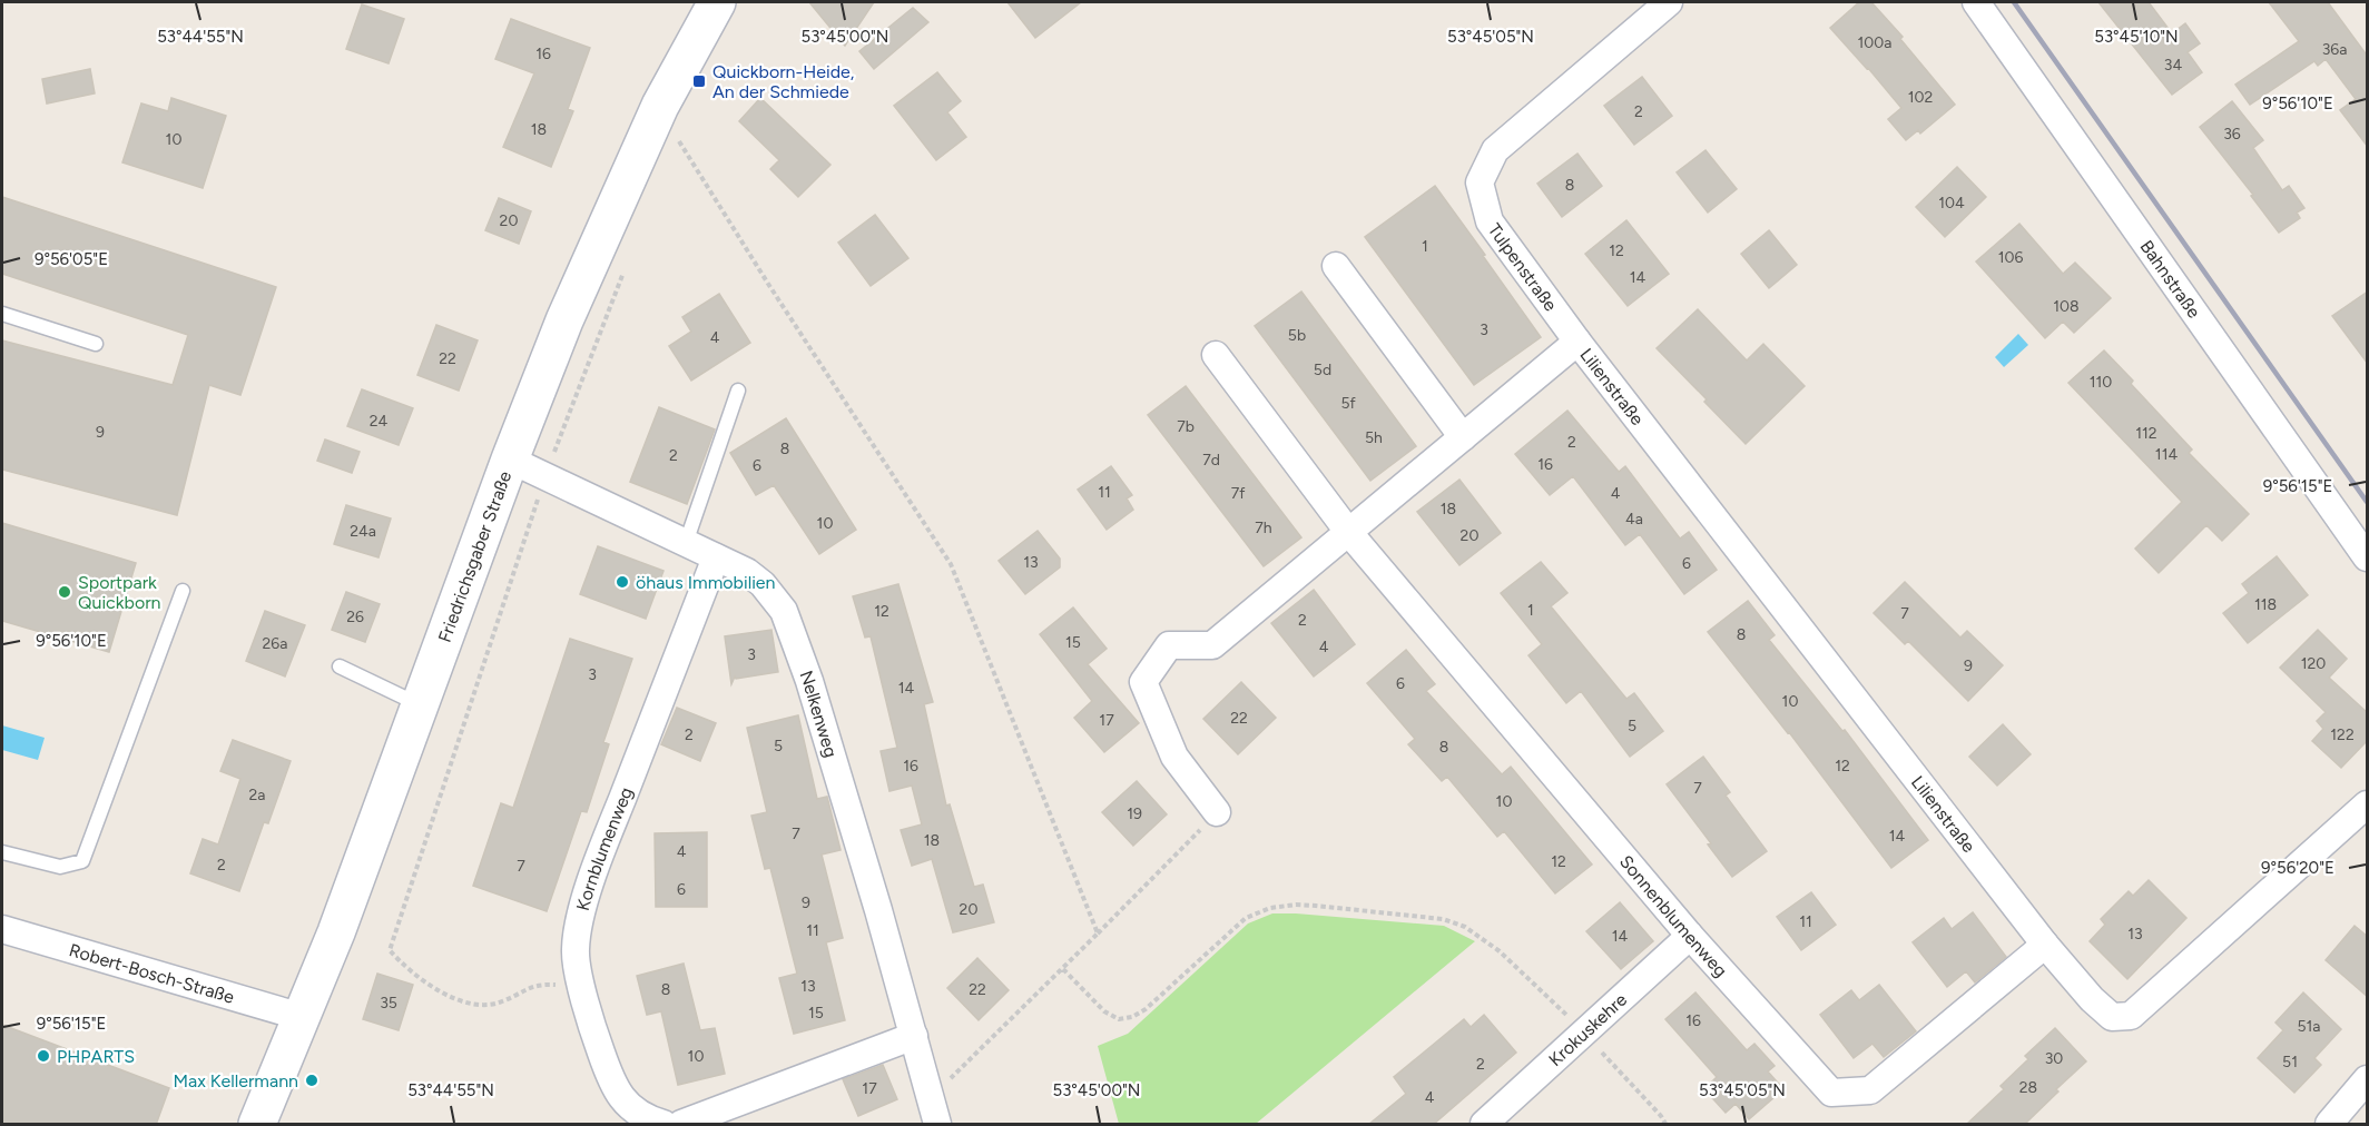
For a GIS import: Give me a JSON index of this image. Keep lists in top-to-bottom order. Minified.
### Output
{"streets":{"main road":["Friedrichsgaber Straße"],"street":["Tulpenstraße","Bahnstraße","Lilienstraße","Nelkenweg","Kornblumenweg","Sonnenblumenweg","Robert-Bosch-Straße","Krokuskehre"]},"crossings":[["Tulpenstraße","Lilienstraße"],["Lilienstraße","Sonnenblumenweg"],["Friedrichsgaber Straße","Nelkenweg"],["Friedrichsgaber Straße","Robert-Bosch-Straße"],["Nelkenweg","Kornblumenweg"],["Sonnenblumenweg","Krokuskehre"]],"places":{"transit":["Quickborn-Heide, An der Schmiede"],"other":["öhaus Immobilien","Sportpark Quickborn","PHPARTS","Max Kellermann"]},"house_numbers":["100a","36a","16","34","102","2","18","36","10","8","104","20","1","12","106","14","108","3","5b","4","22","5d","110","5f","24","7b","9","112","5h","2","8","114","2","7d","16","6","11","7f","4","18","4a","10","7h","24a","20","13","6","118","1","12","7","26","2","8","15","26a","4","3","120","9","3","6","14","10","22","17","5","2","122","5","8","16","12","7","2a","10","19","7","14","18","4","12","2","7","6","9","20","11","11","13","14","13","8","22","35","15","16","51a","10","30","51","2","28","17","4"],"coordinates":["53°44'55\"N","53°45'00\"N","53°45'05\"N","53°45'10\"N","9°56'10\"E","9°56'05\"E","9°56'15\"E","9°56'20\"E"]}
